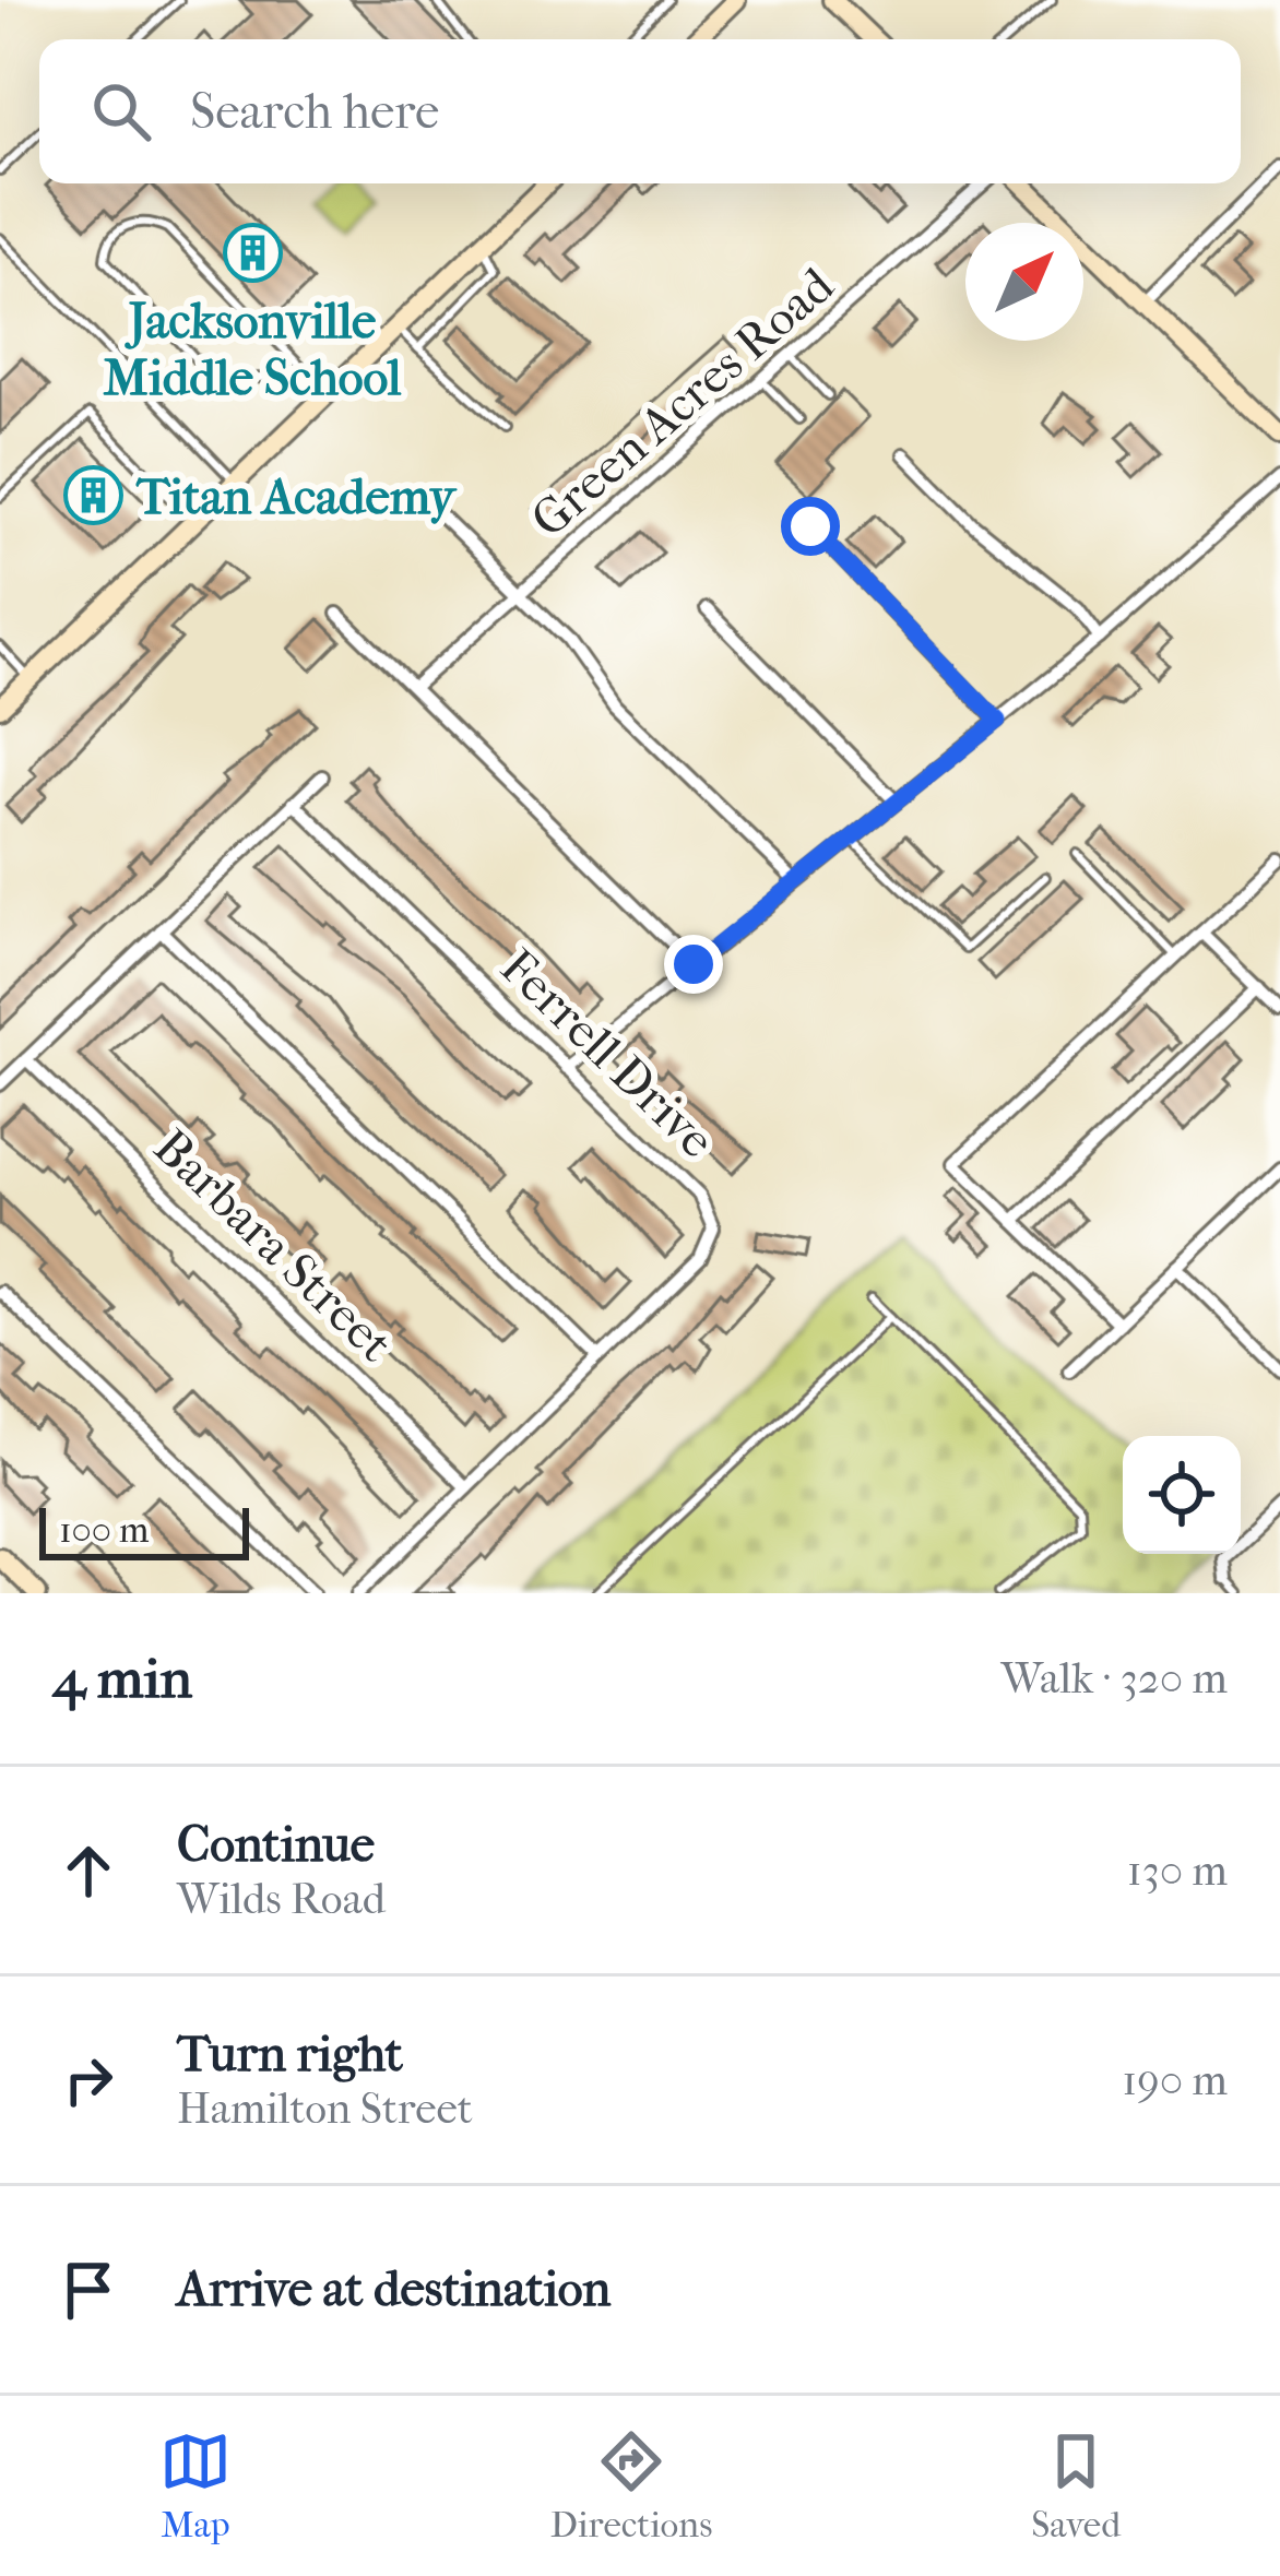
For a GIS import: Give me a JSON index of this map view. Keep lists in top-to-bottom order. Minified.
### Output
{"streets":{"street":["Green Acres Road","Ferrell Drive","Barbara Street"]},"crossings":[["Ferrell Drive","Barbara Street"]],"places":{"building":["Jacksonville Middle School","Titan Academy"]},"scale_bar":"100 m","north":"top right","page":{"search":"Search here","scale":"100 m","heading":["4 min","Walk · 320 m"],"list":[["Continue","Wilds Road","130 m"],["Turn right","Hamilton Street","190 m"],"Arrive at destination"],"nav":["Map","Directions","Saved"]}}
